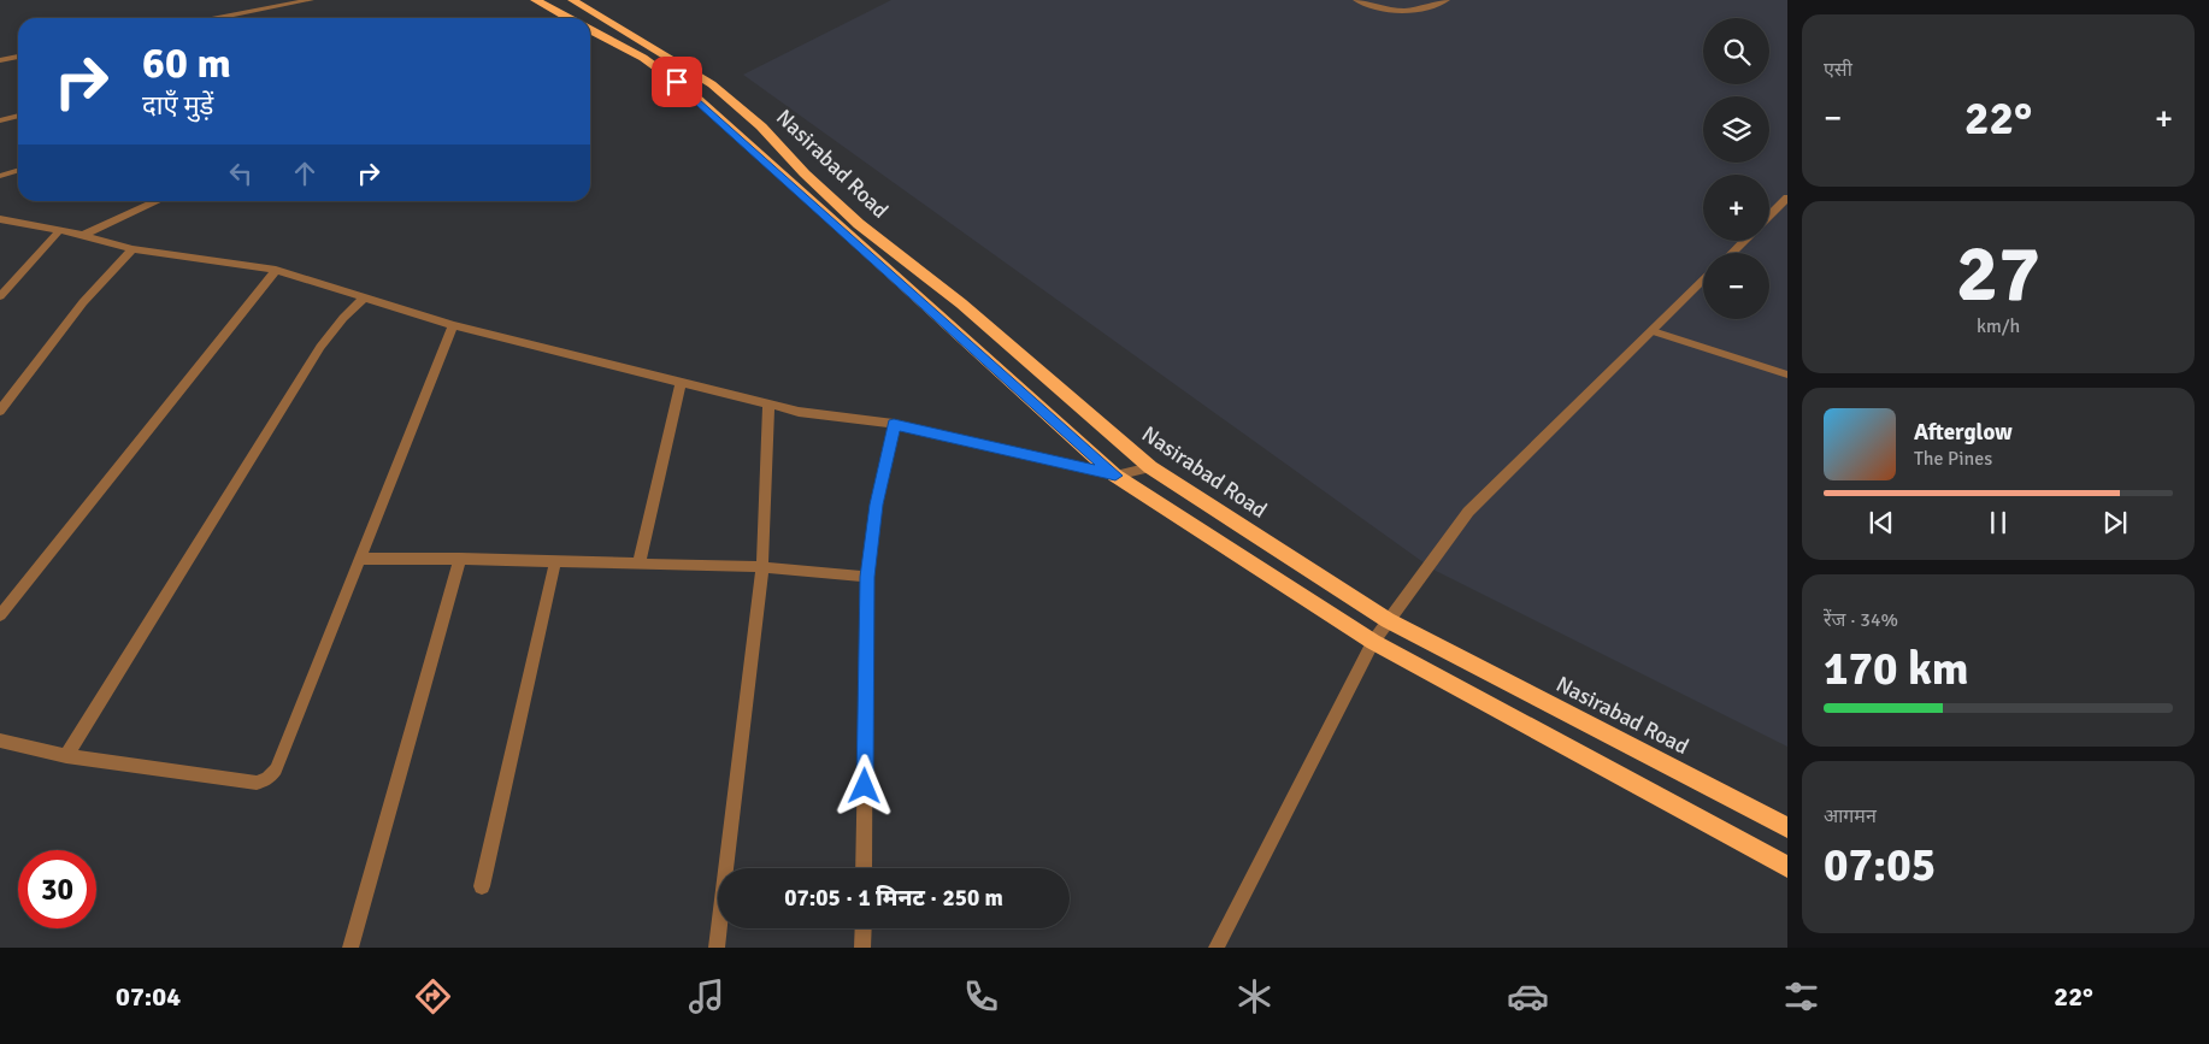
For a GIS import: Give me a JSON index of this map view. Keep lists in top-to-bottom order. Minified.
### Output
{"streets":{"highway":["Nasirabad Road"]},"page":{"tile":["एसी",["27","km/h"],["रेंज · 34%","170 km"],["आगमन","07:05"]],"map_buttons":["+","−"],"turn":["60 m","दाएँ मुड़ें"],"heat":["−","22°","+"],"song":["Afterglow","The Pines"],"limit":"30","trip":"07:05 · 1 मिनट · 250 m","tabs":["07:04","22°"]}}
